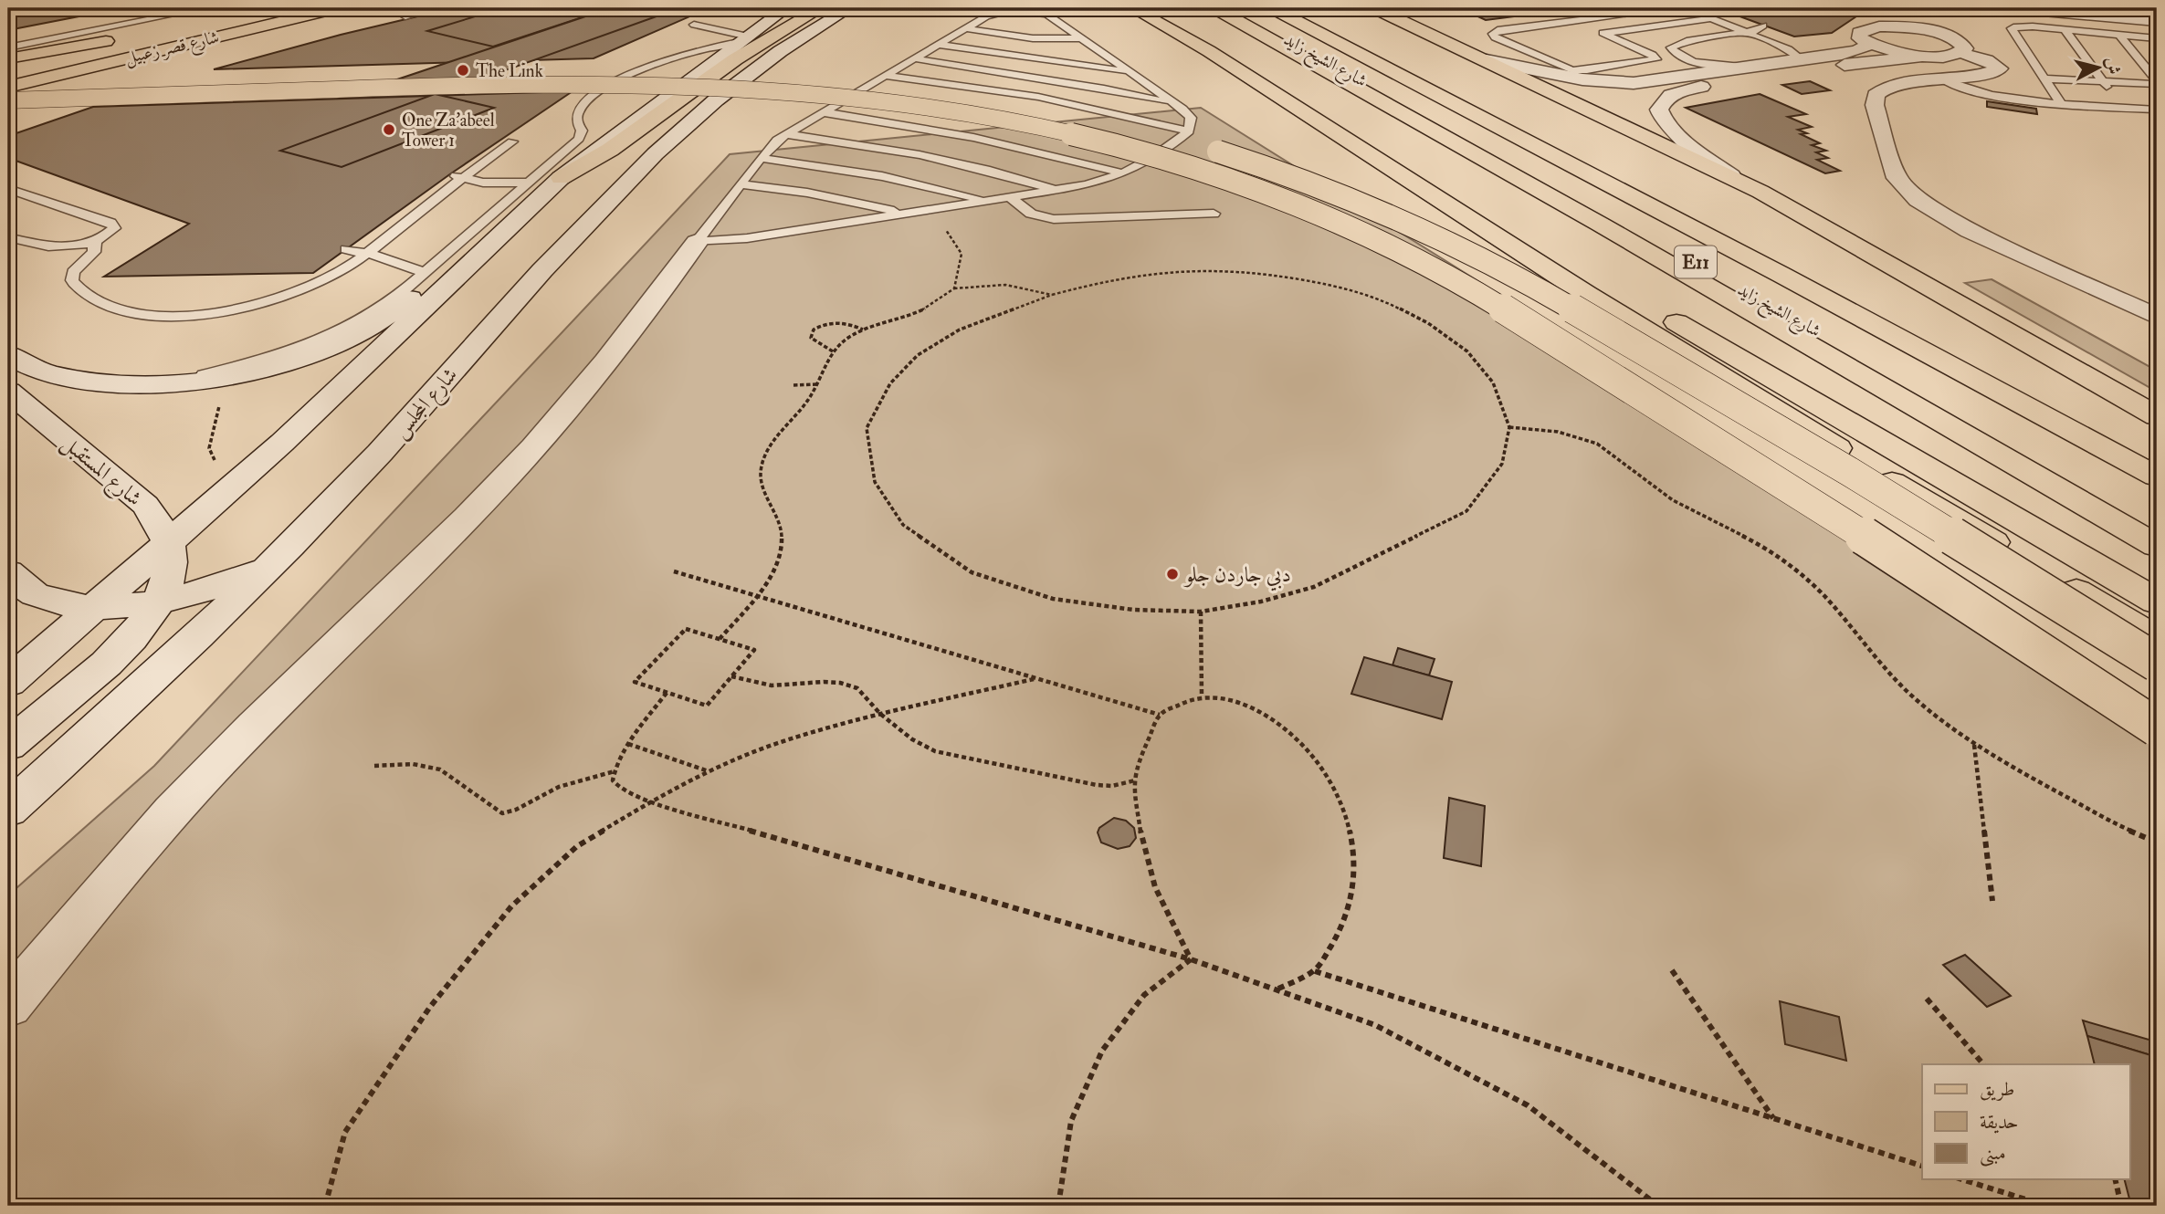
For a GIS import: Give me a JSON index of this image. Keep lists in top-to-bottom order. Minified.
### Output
{"streets":{"main road":["شارع قصر زعبيل","شارع الشيخ زايد","E11","شارع المجلس","شارع المستقبل"]},"places":["The Link","One Za'abeel Tower 1","دبي جاردن جلو"],"legend":["طريق","حديقة","مبنى"],"north":"right"}
